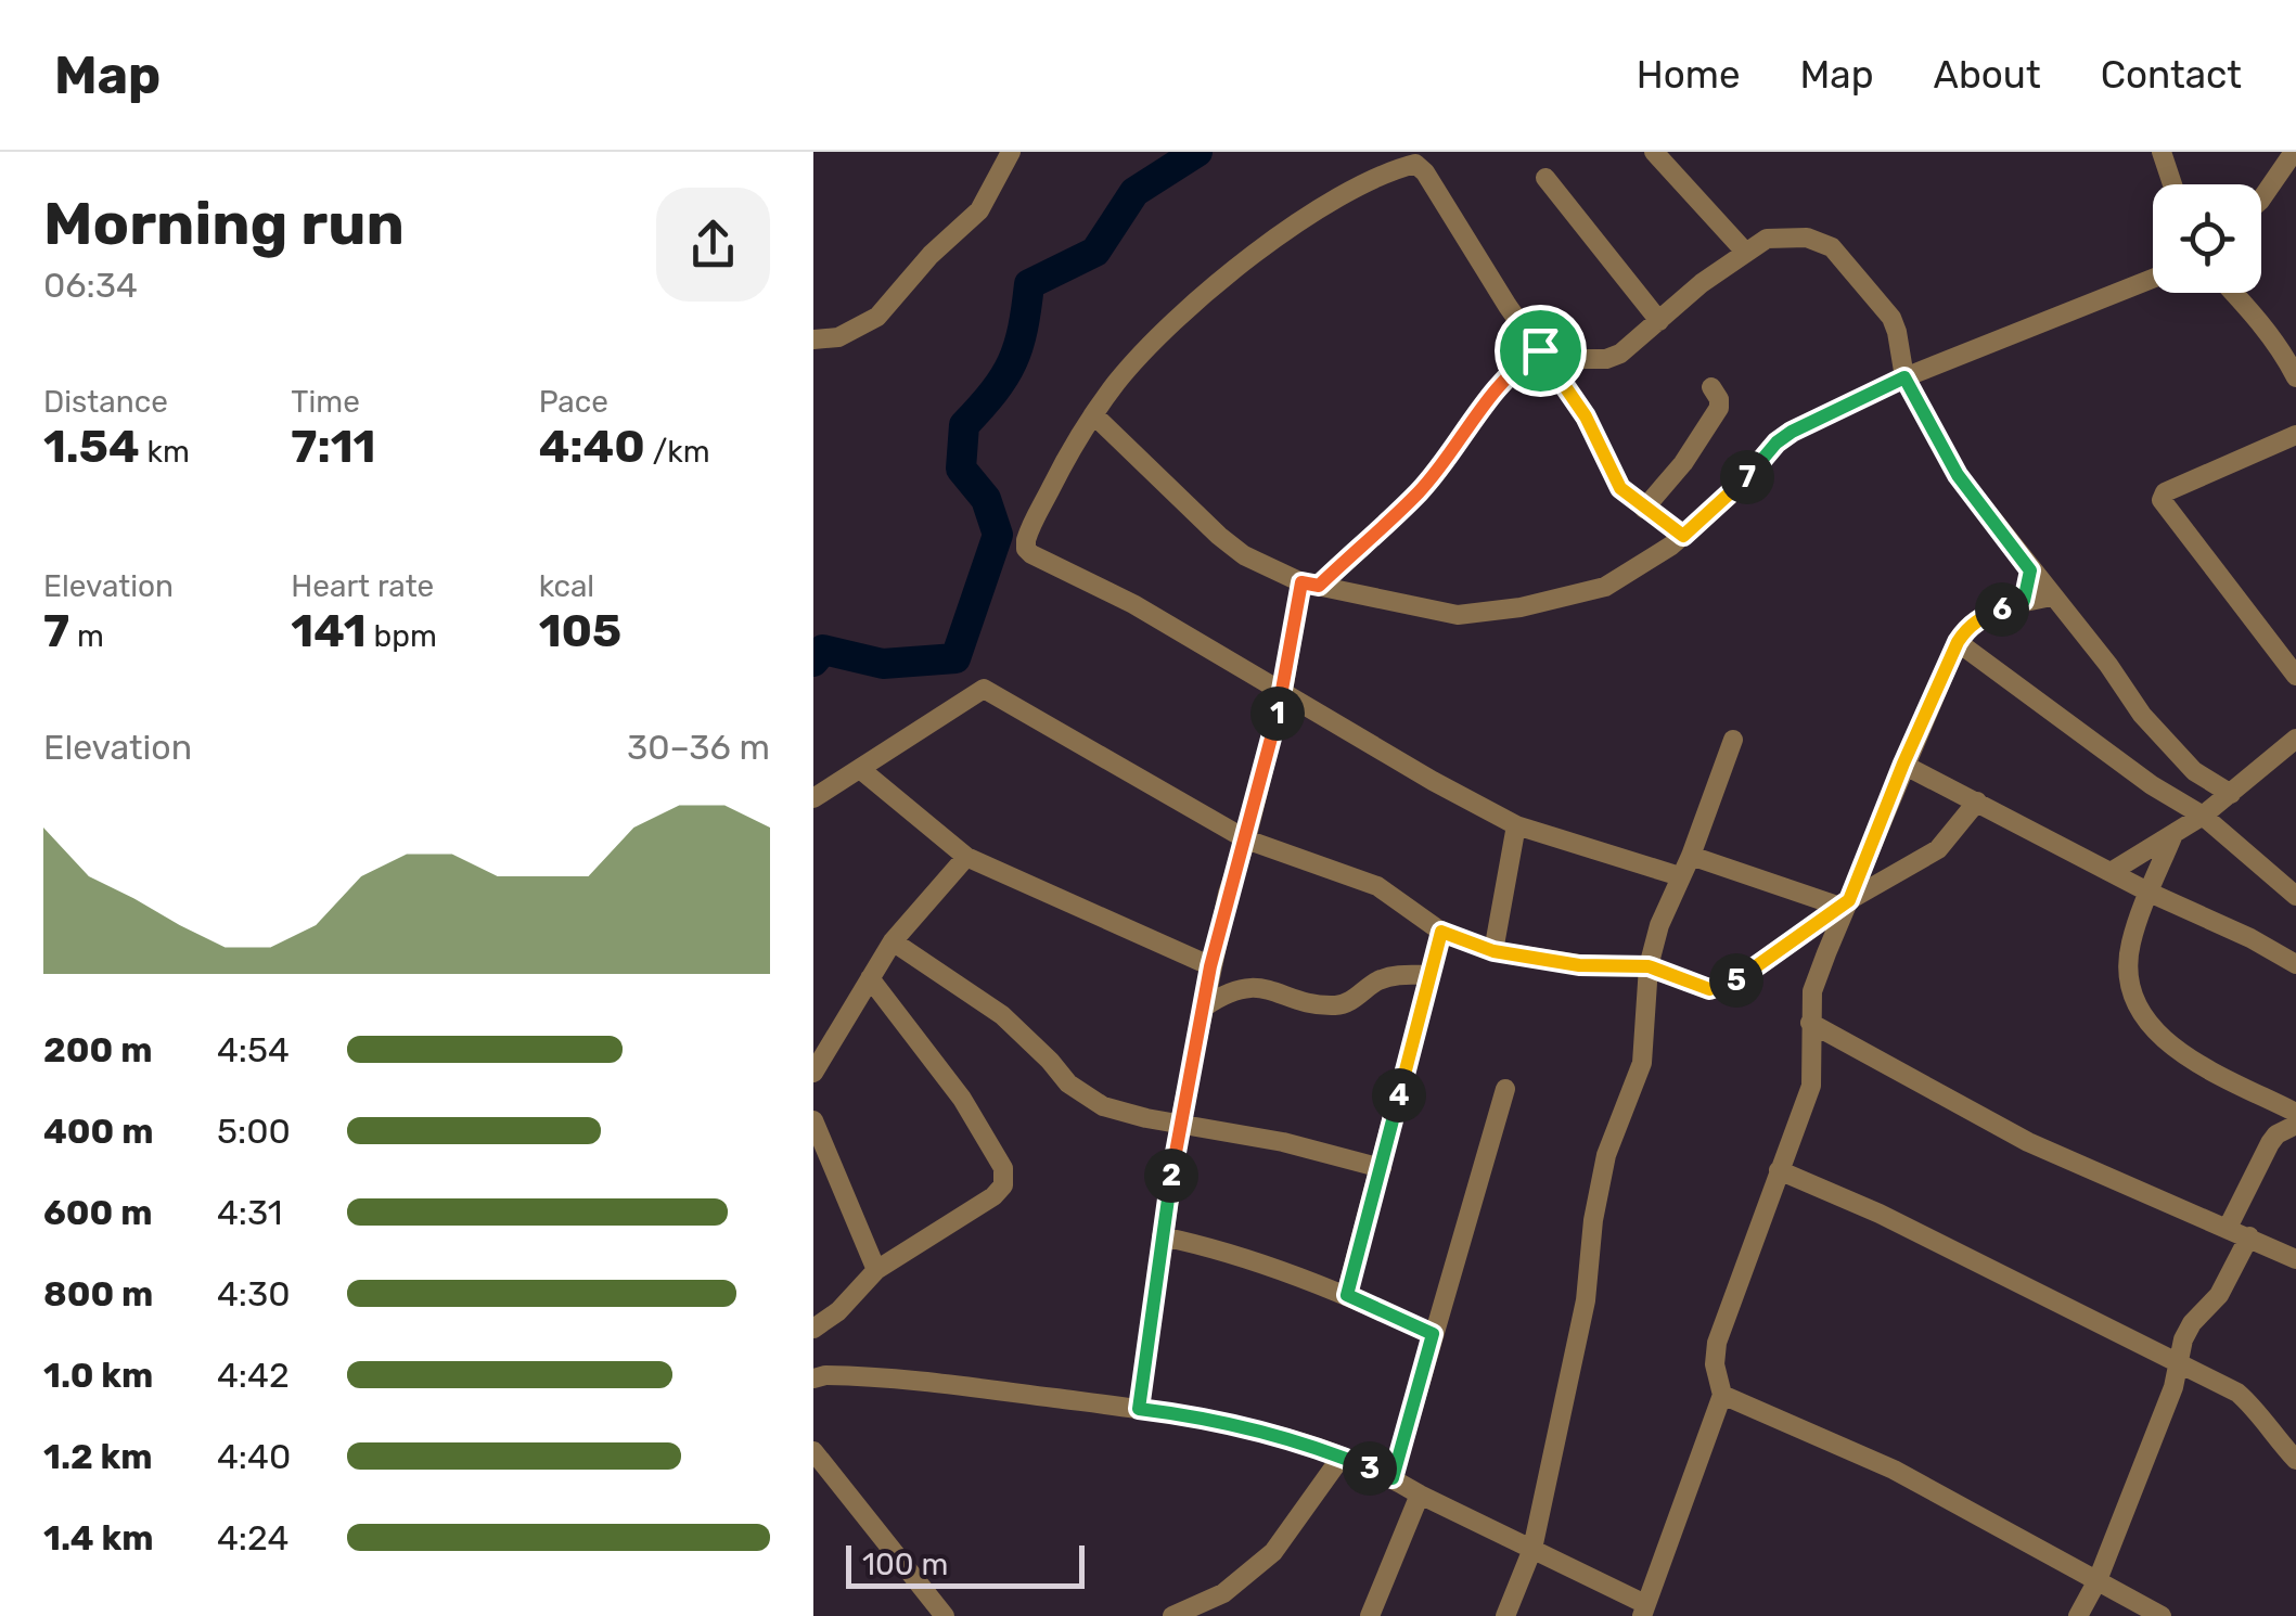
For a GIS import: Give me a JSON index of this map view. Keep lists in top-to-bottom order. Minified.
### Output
{"scale_bar":"100 m","page":{"header":"Map","nav":["Home","Map","About","Contact"],"heading":["Morning run","06:34"],"stats":[["Distance","1.54 km"],["Time","7:11"],["Pace","4:40 /km"],["Elevation","7 m"],["Heart rate","141 bpm"],["kcal","105"]],"pins":["7","6","1","5","4","2","3"],"chart":["Elevation","30–36 m"],"list":[{"name":"200 m","note":"4:54"},{"name":"400 m","note":"5:00"},{"name":"600 m","note":"4:31"},{"name":"800 m","note":"4:30"},{"name":"1.0 km","note":"4:42"},{"name":"1.2 km","note":"4:40"},{"name":"1.4 km","note":"4:24"}],"scale":"100 m"}}
